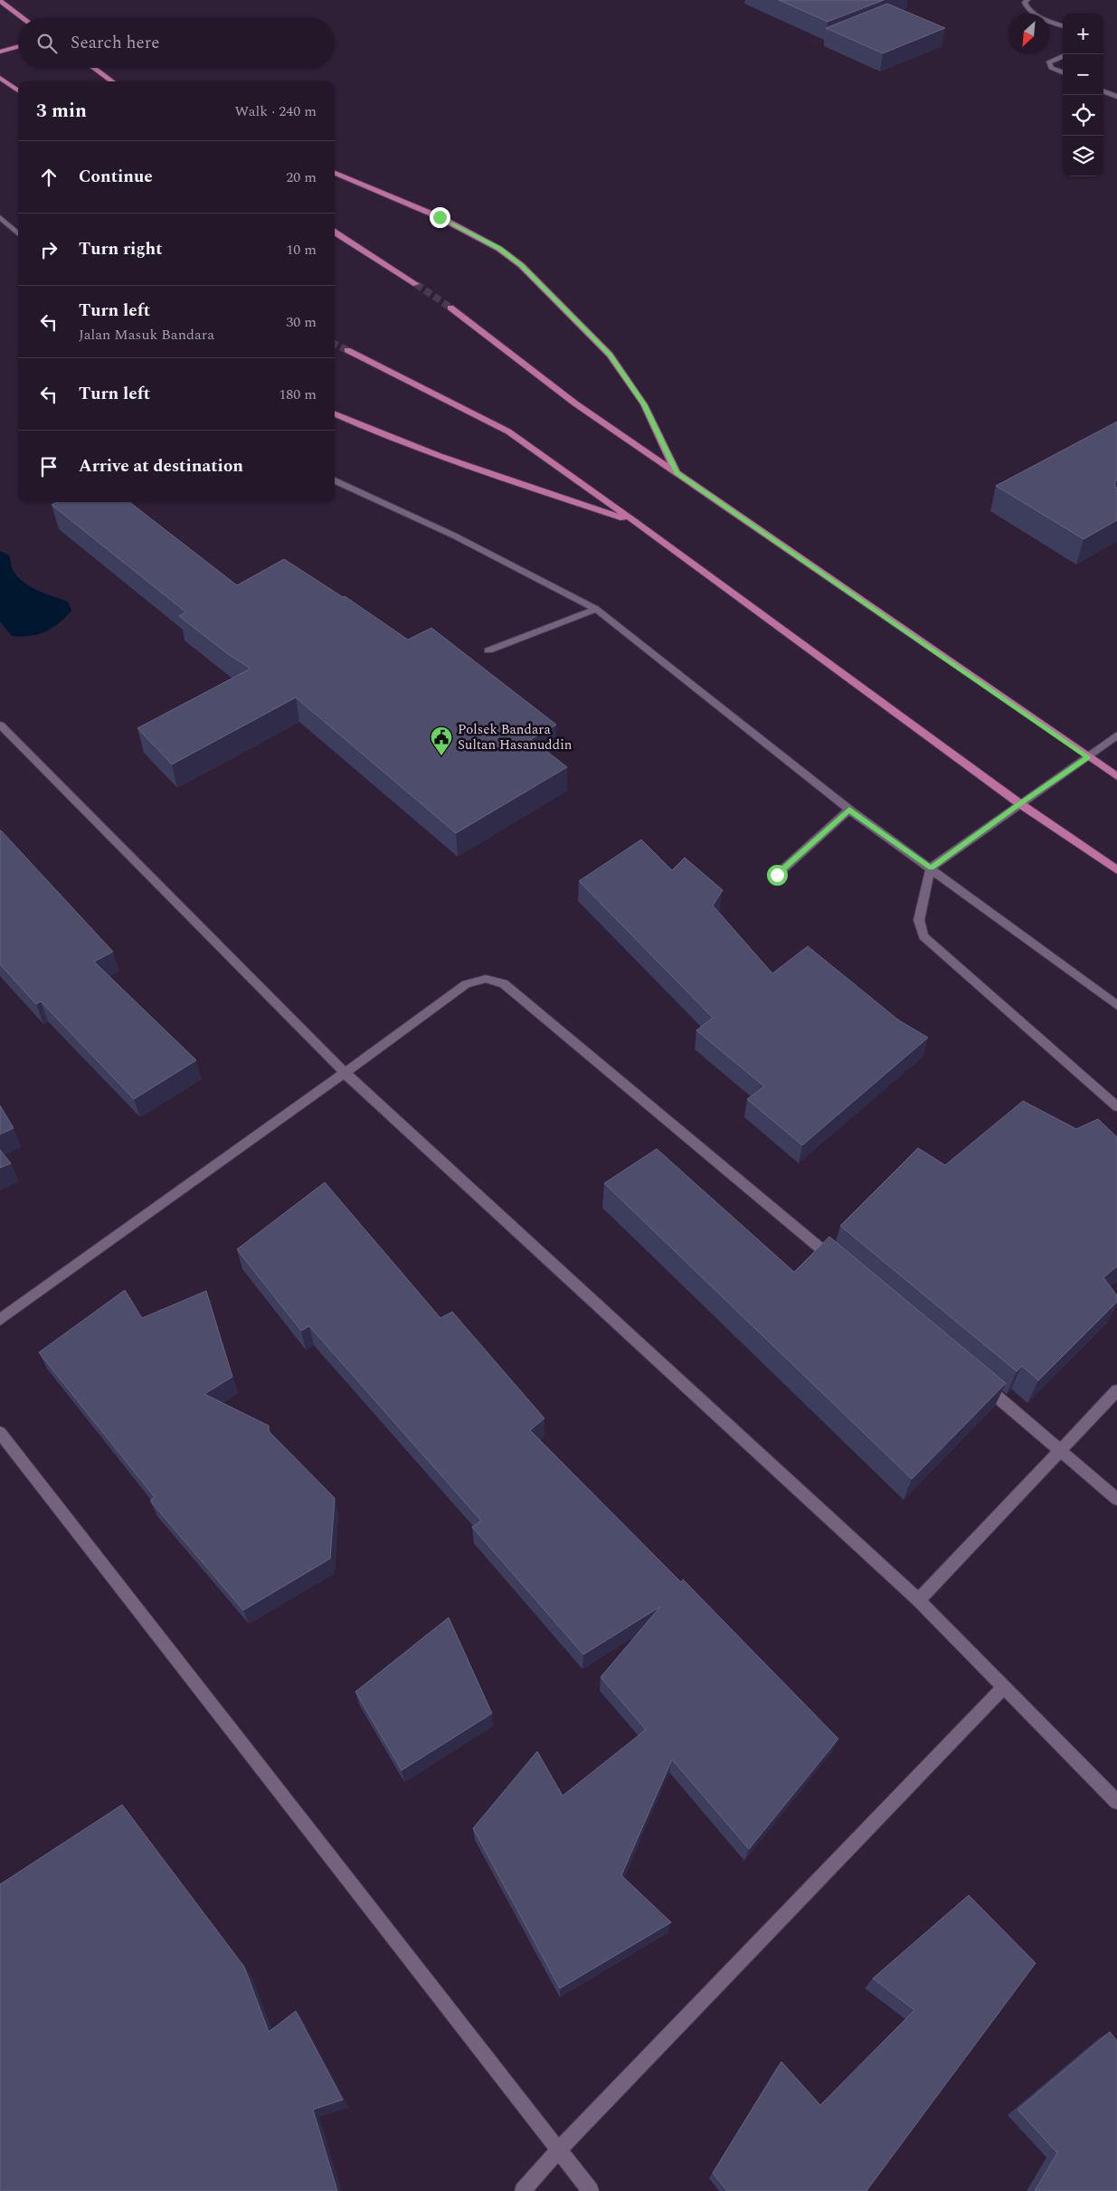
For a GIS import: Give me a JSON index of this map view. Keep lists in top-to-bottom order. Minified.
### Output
{"places":{"public building":["Polsek Bandara Sultan Hasanuddin"]},"north":"bottom left","page":{"map_buttons":["+","−"],"search":"Search here","heading":["3 min","Walk · 240 m"],"list":[["Continue","20 m"],["Turn right","10 m"],["Turn left","Jalan Masuk Bandara","30 m"],["Turn left","180 m"],"Arrive at destination"]}}
